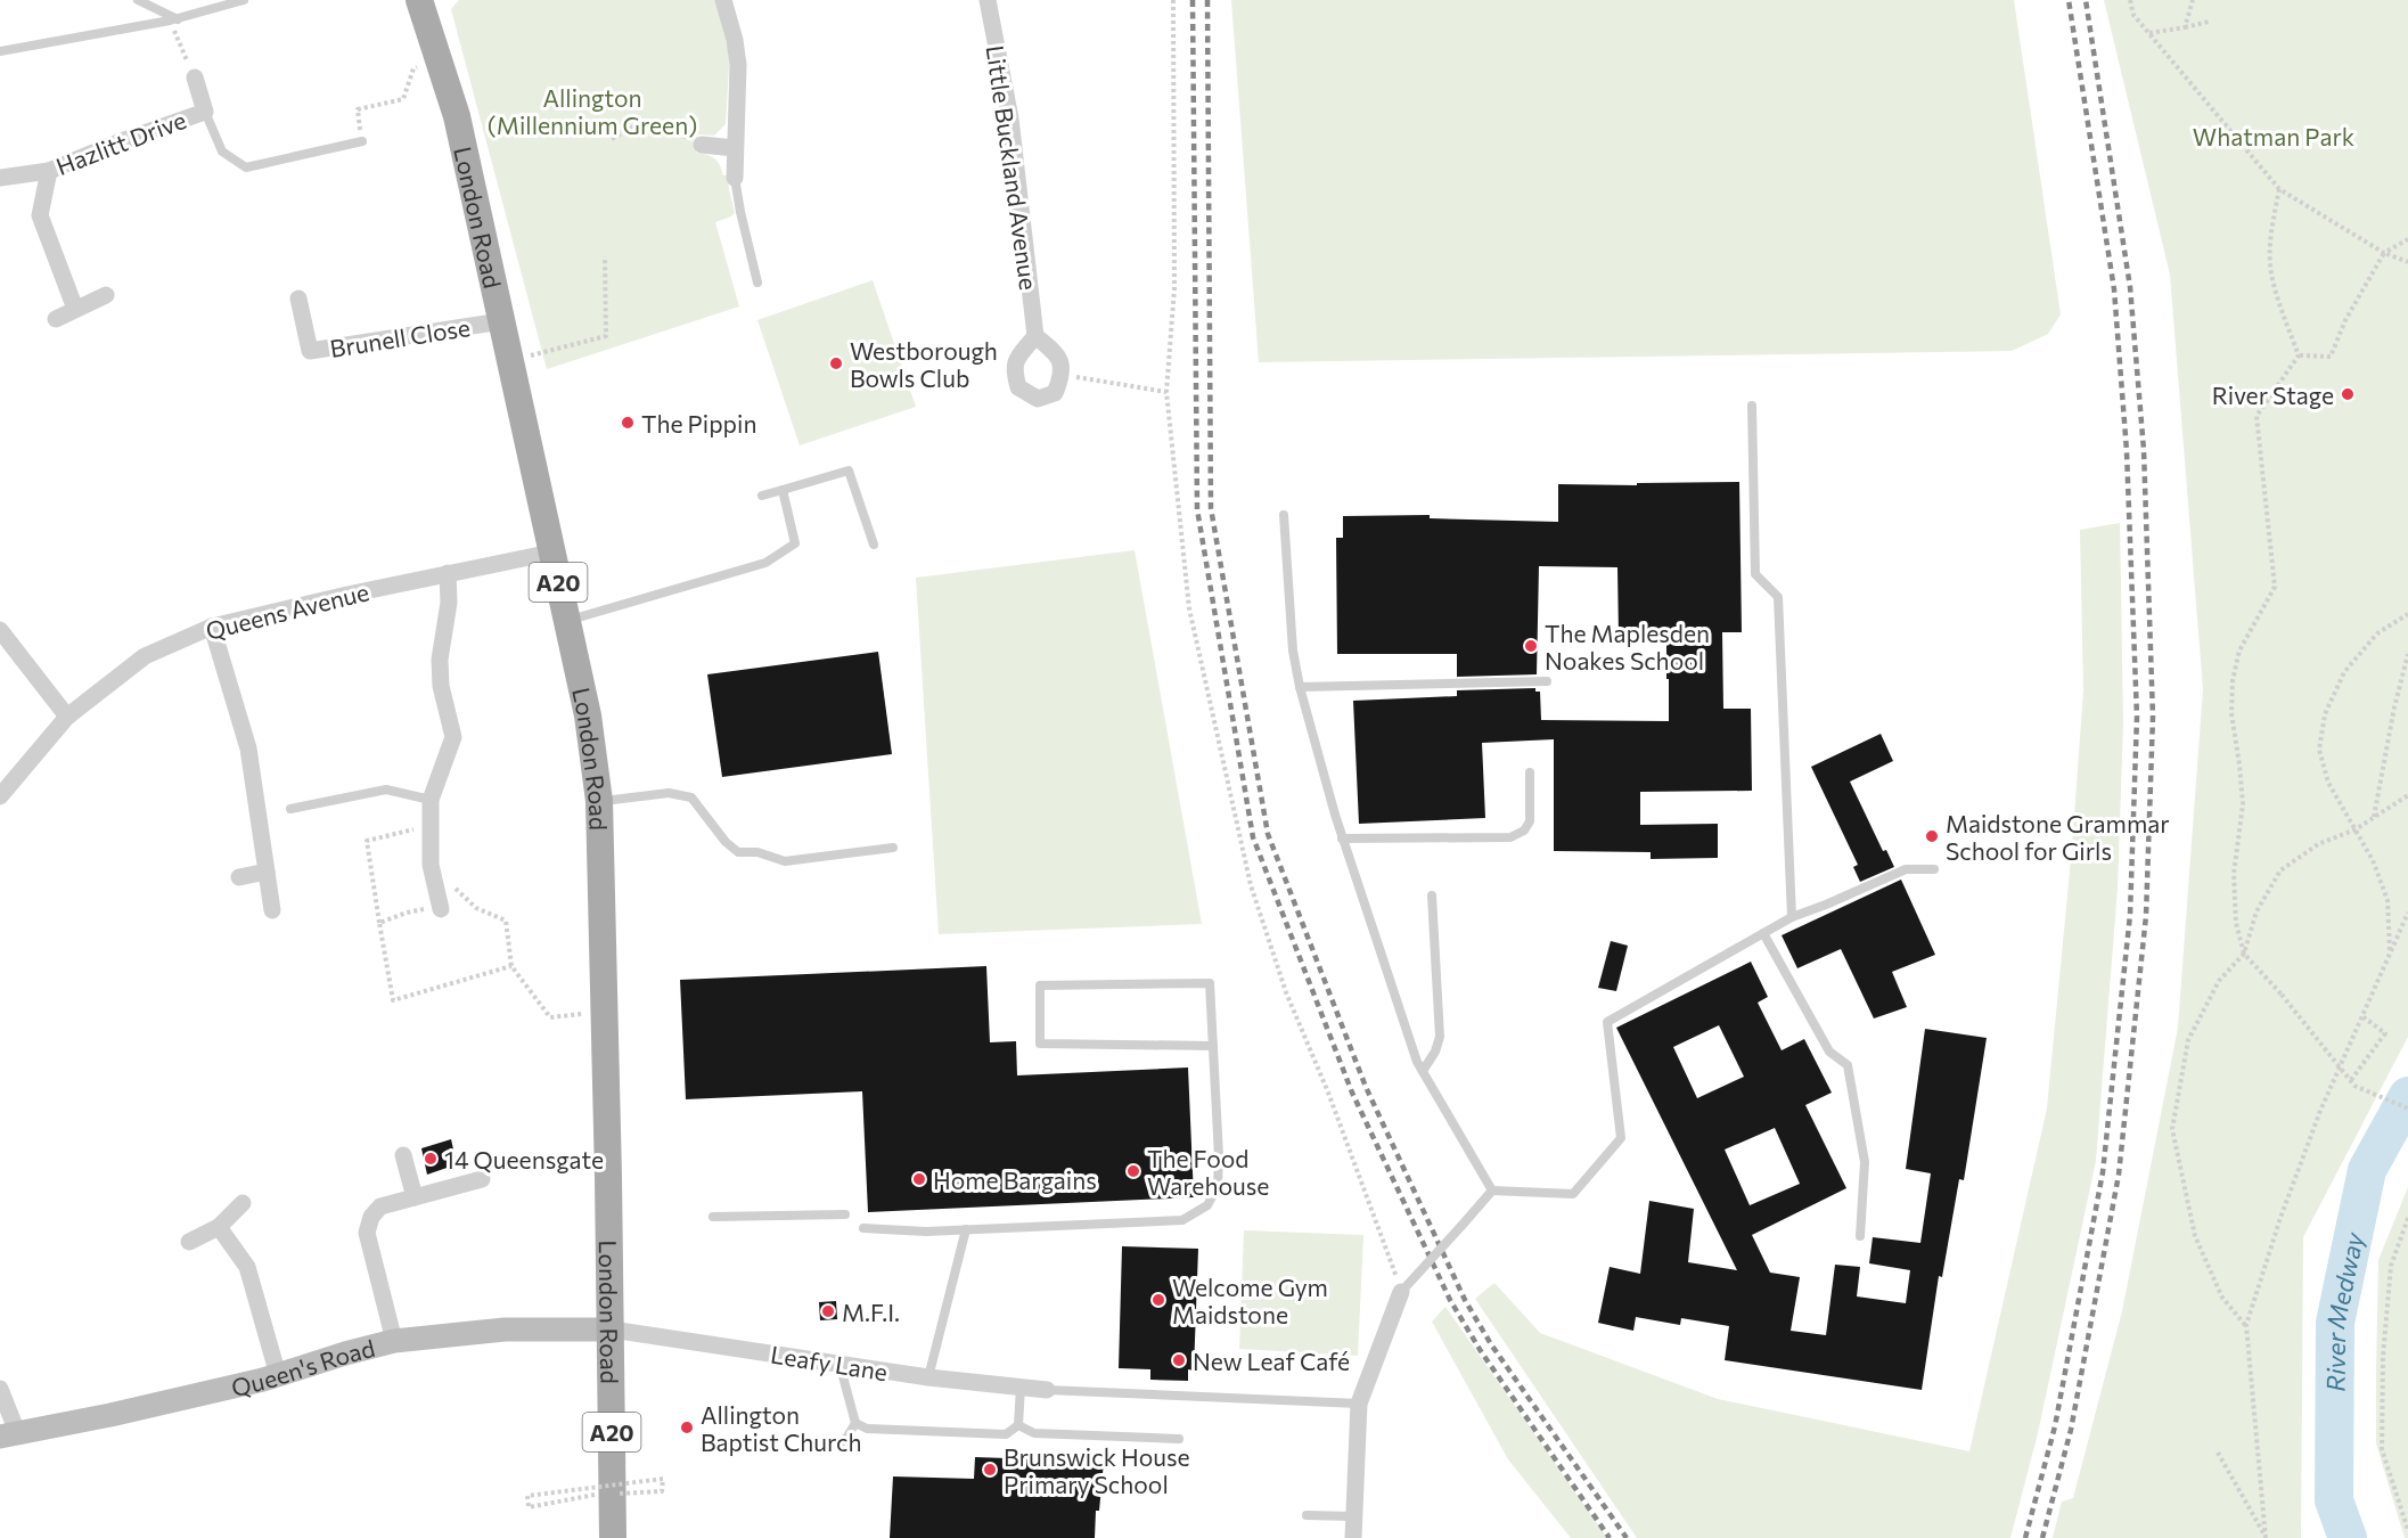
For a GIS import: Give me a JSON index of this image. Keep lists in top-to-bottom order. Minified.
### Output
{"streets":{"main road":["London Road","A20"],"street":["Hazlitt Drive","Little Buckland Avenue","Brunell Close","Queens Avenue","Leafy Lane","Queen's Road"]},"crossings":[["London Road","Brunell Close"],["London Road","Queens Avenue"],["London Road","Leafy Lane"],["London Road","Queen's Road"],["Leafy Lane","Queen's Road"]],"water":["River Medway"],"parks":["Allington (Millennium Green)","Whatman Park"],"places":["Westborough Bowls Club","River Stage","The Pippin","The Maplesden Noakes School","Maidstone Grammar School for Girls","14 Queensgate","The Food Warehouse","Home Bargains","Welcome Gym Maidstone","M.F.I.","New Leaf Café","Allington Baptist Church","Brunswick House Primary School"]}
